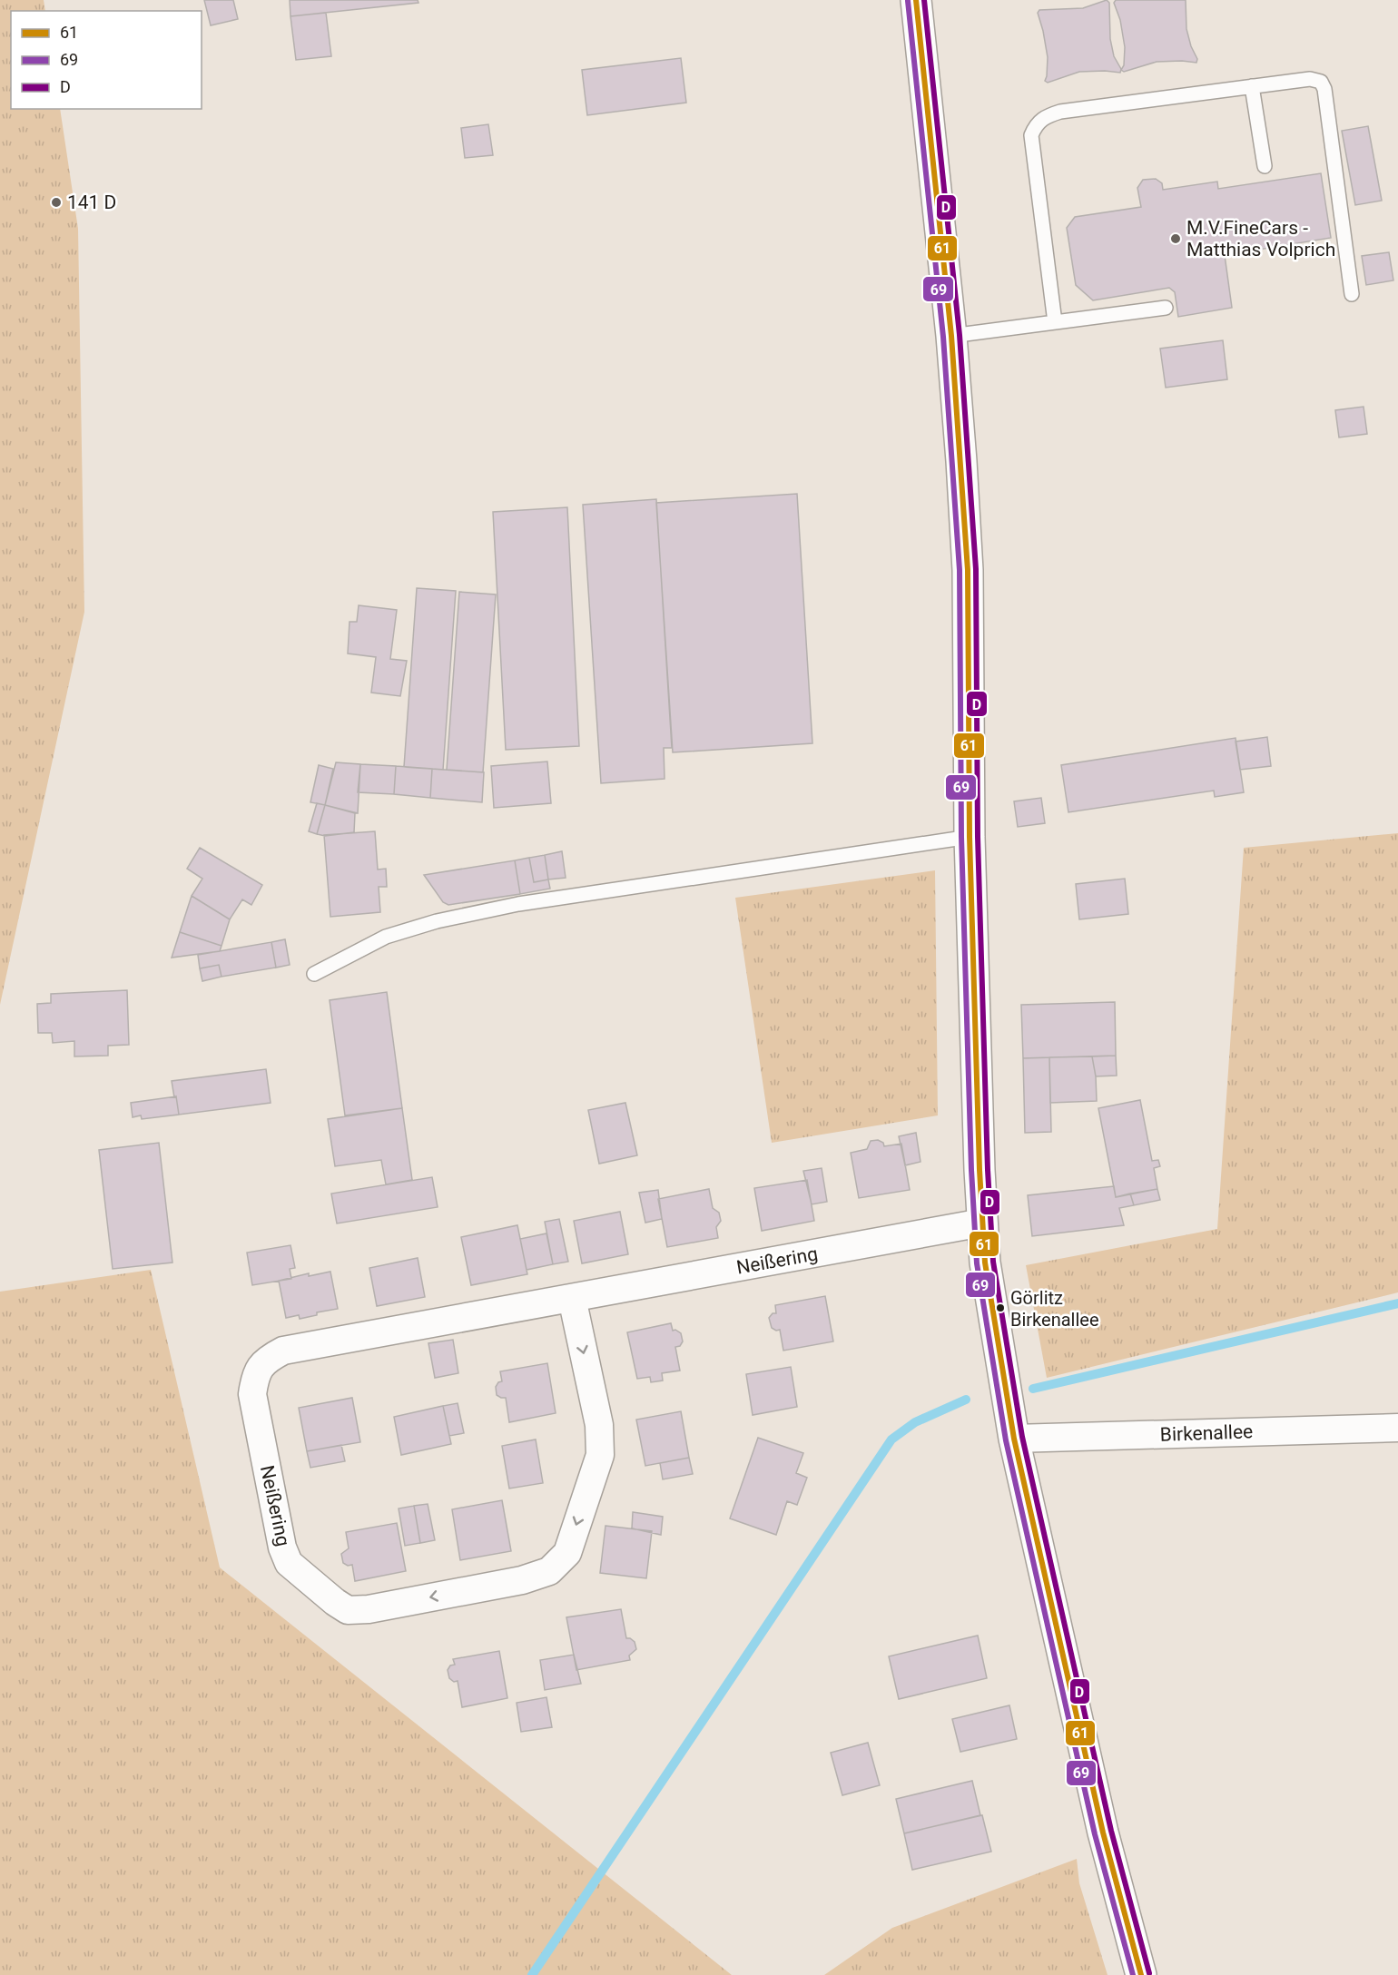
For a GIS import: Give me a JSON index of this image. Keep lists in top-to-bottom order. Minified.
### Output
{"streets":{"street":["Neißering","Birkenallee"]},"places":["141 D","M.V.FineCars - Matthias Volprich","Görlitz Birkenallee"],"lines":["transit line 61","transit line D","transit line 69"],"legend":["61","69","D"]}
